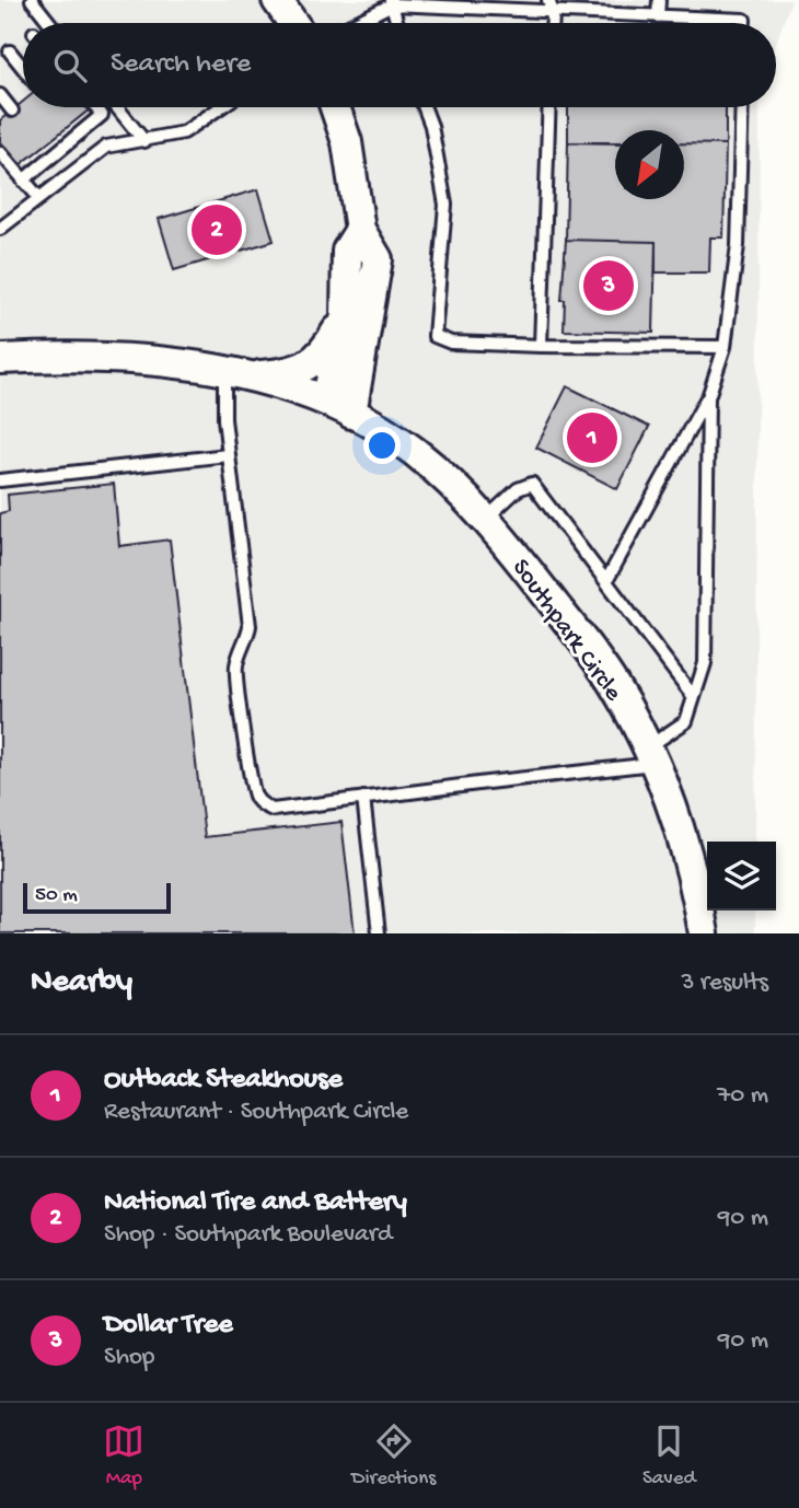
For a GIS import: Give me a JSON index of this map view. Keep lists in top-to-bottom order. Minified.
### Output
{"streets":{"street":["Southpark Circle"]},"scale_bar":"50 m","north":"bottom left","page":{"search":"Search here","pins":["2","3","1"],"scale":"50 m","heading":["Nearby","3 results"],"list":[{"mark":"1","name":"Outback Steakhouse","note":"Restaurant · Southpark Circle","value":"70 m"},{"mark":"2","name":"National Tire and Battery","note":"Shop · Southpark Boulevard","value":"90 m"},{"mark":"3","name":"Dollar Tree","note":"Shop","value":"90 m"}],"nav":["Map","Directions","Saved"]}}
